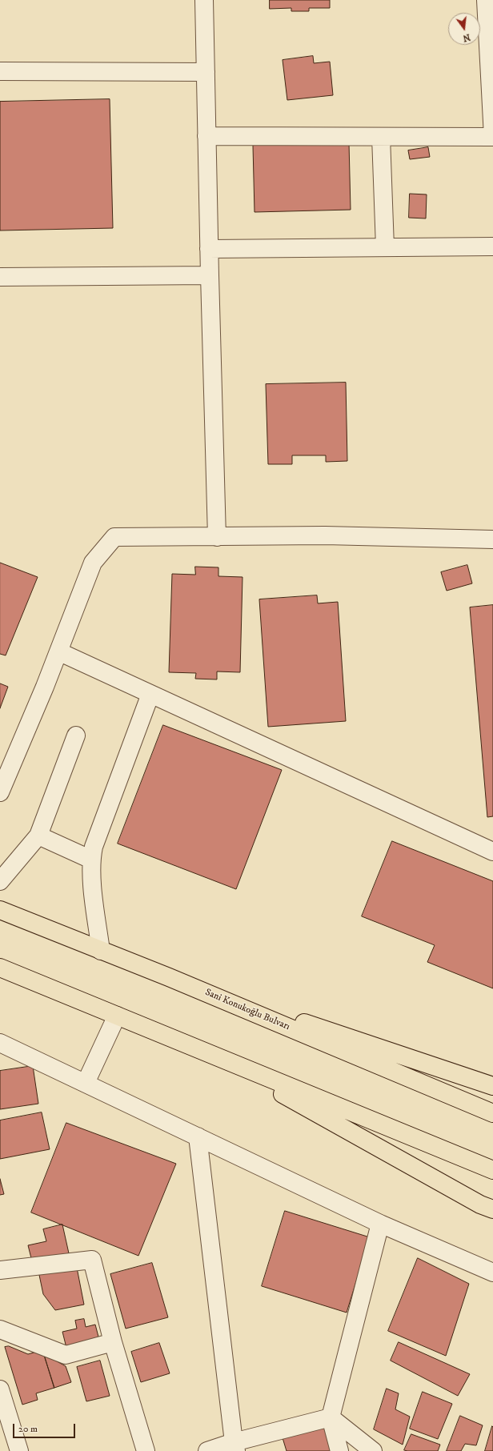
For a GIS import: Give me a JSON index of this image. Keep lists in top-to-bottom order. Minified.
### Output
{"streets":{"highway":["Sani Konukoğlu Bulvarı"]},"scale_bar":"20 m","north":"bottom"}
